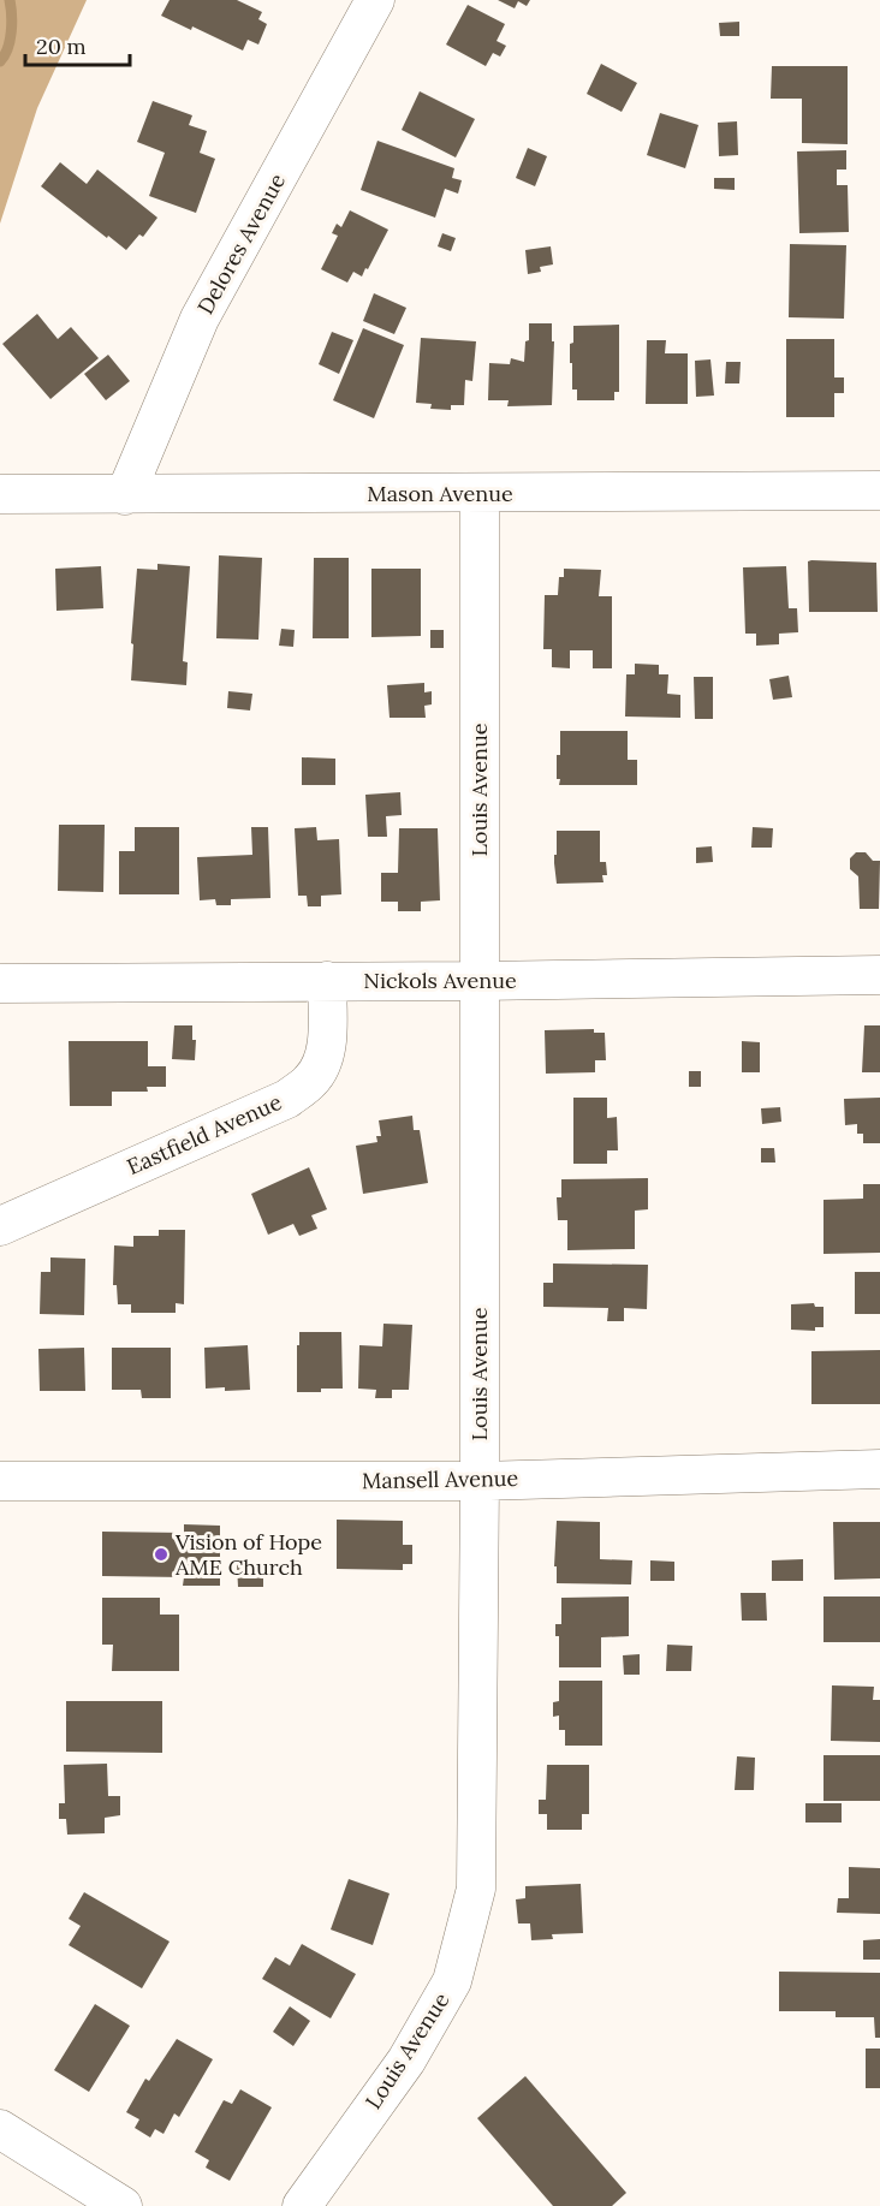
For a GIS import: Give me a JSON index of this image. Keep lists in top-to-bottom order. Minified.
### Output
{"streets":{"street":["Delores Avenue","Mason Avenue","Louis Avenue","Nickols Avenue","Eastfield Avenue","Mansell Avenue"]},"crossings":[["Delores Avenue","Mason Avenue"],["Mason Avenue","Louis Avenue"],["Louis Avenue","Nickols Avenue"],["Louis Avenue","Mansell Avenue"],["Nickols Avenue","Eastfield Avenue"]],"places":["Vision of Hope AME Church"],"scale_bar":"20 m"}
